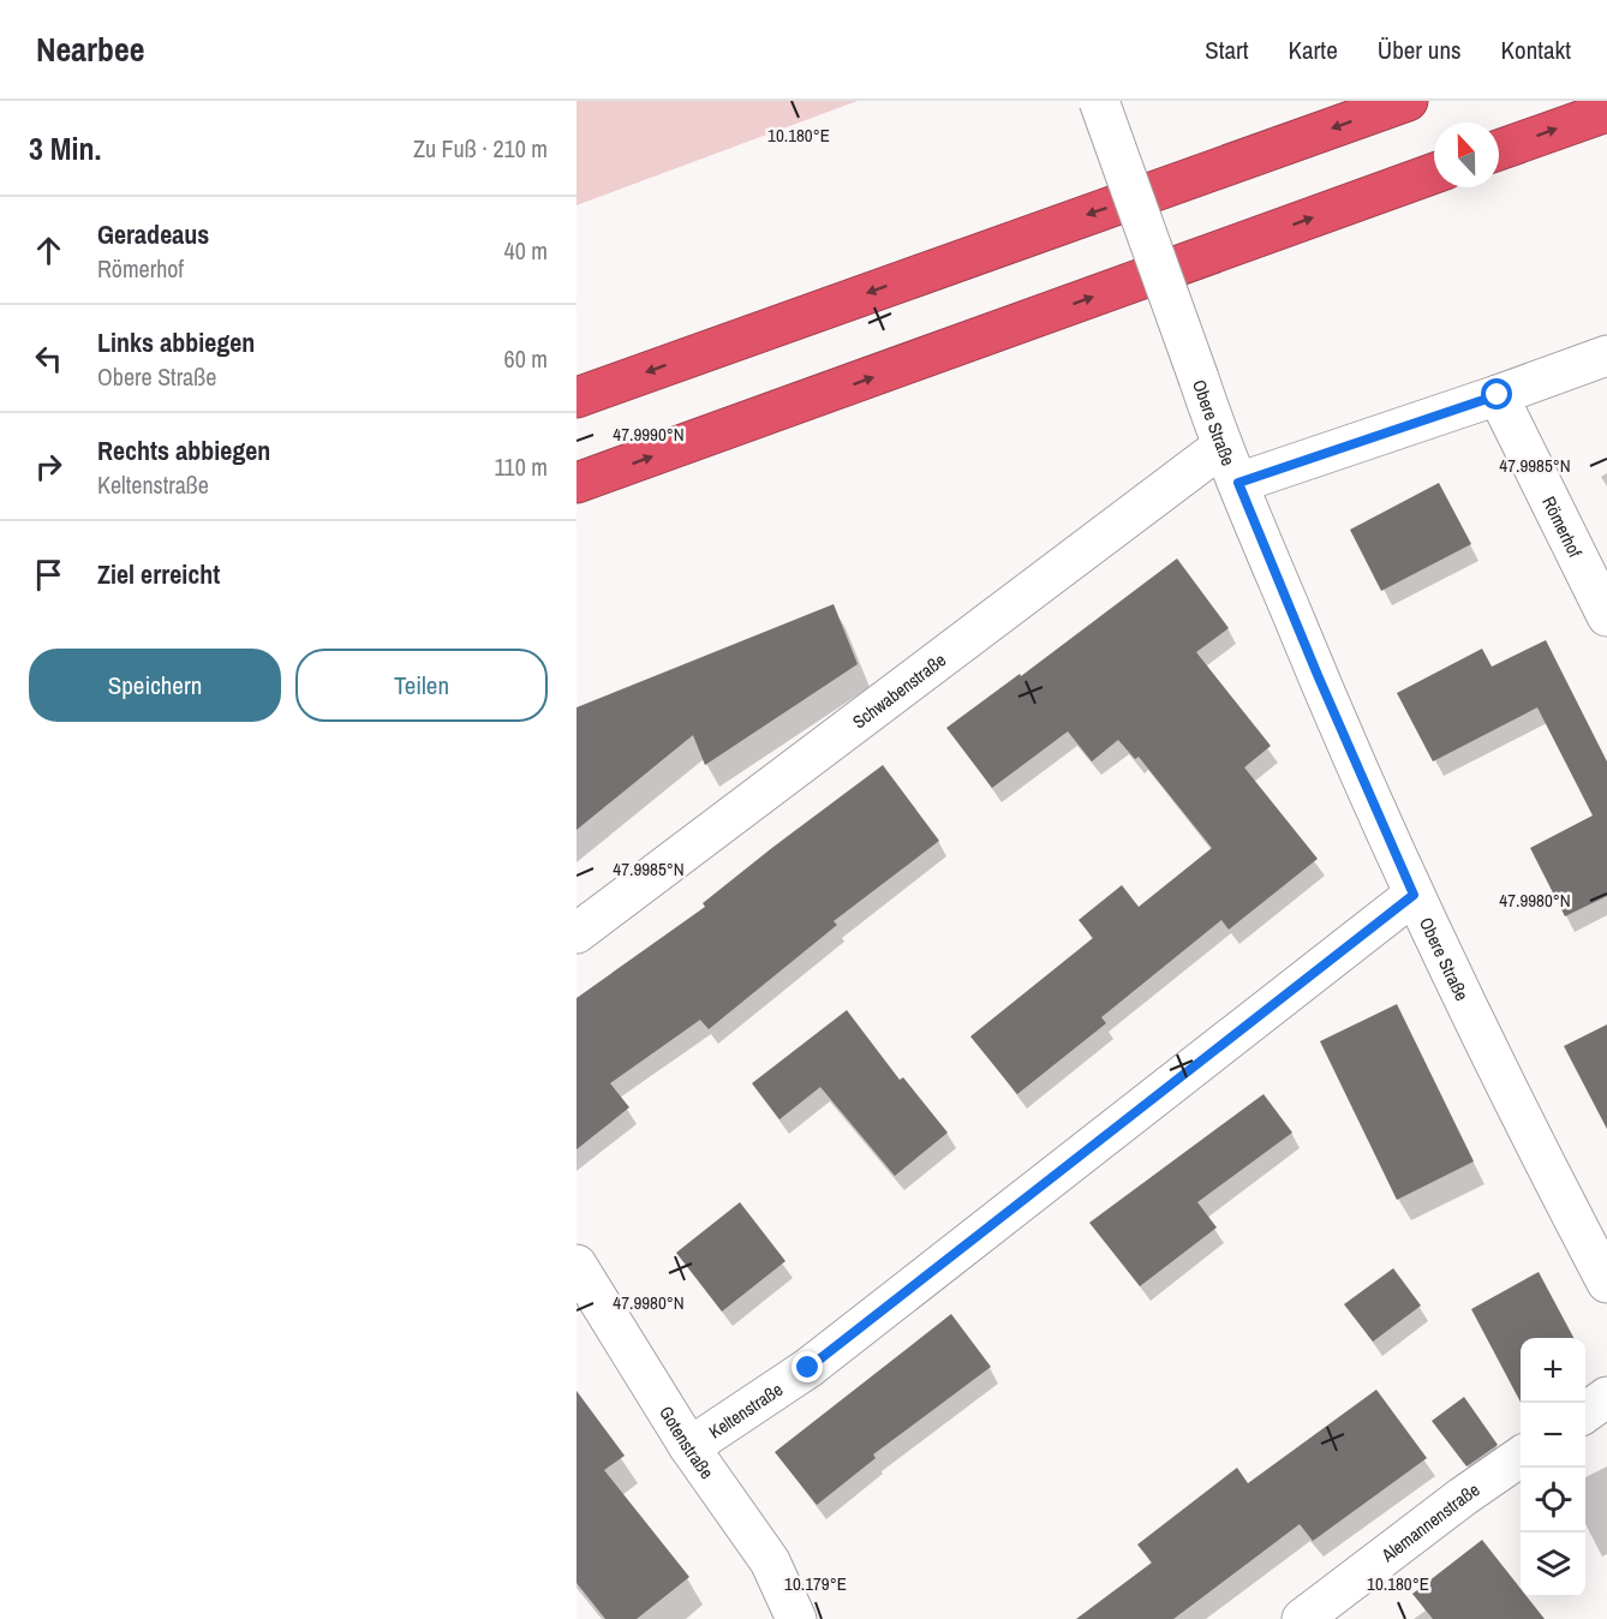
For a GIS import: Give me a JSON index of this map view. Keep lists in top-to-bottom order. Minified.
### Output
{"streets":{"street":["Obere Straße","Römerhof","Schwabenstraße","Keltenstraße","Gotenstraße","Alemannenstraße"]},"crossings":[["Obere Straße","Schwabenstraße"],["Obere Straße","Keltenstraße"],["Keltenstraße","Gotenstraße"]],"north":"top","page":{"header":"Nearbee","nav":["Start","Karte","Über uns","Kontakt"],"heading":["3 Min.","Zu Fuß · 210 m"],"list":[["Geradeaus","Römerhof","40 m"],["Links abbiegen","Obere Straße","60 m"],["Rechts abbiegen","Keltenstraße","110 m"],"Ziel erreicht"],"buttons":["Speichern","Teilen"],"map_buttons":["+","−"]},"coordinates":["10.180°E","47.9990°N","47.9985°N","47.9980°N","10.179°E"]}
